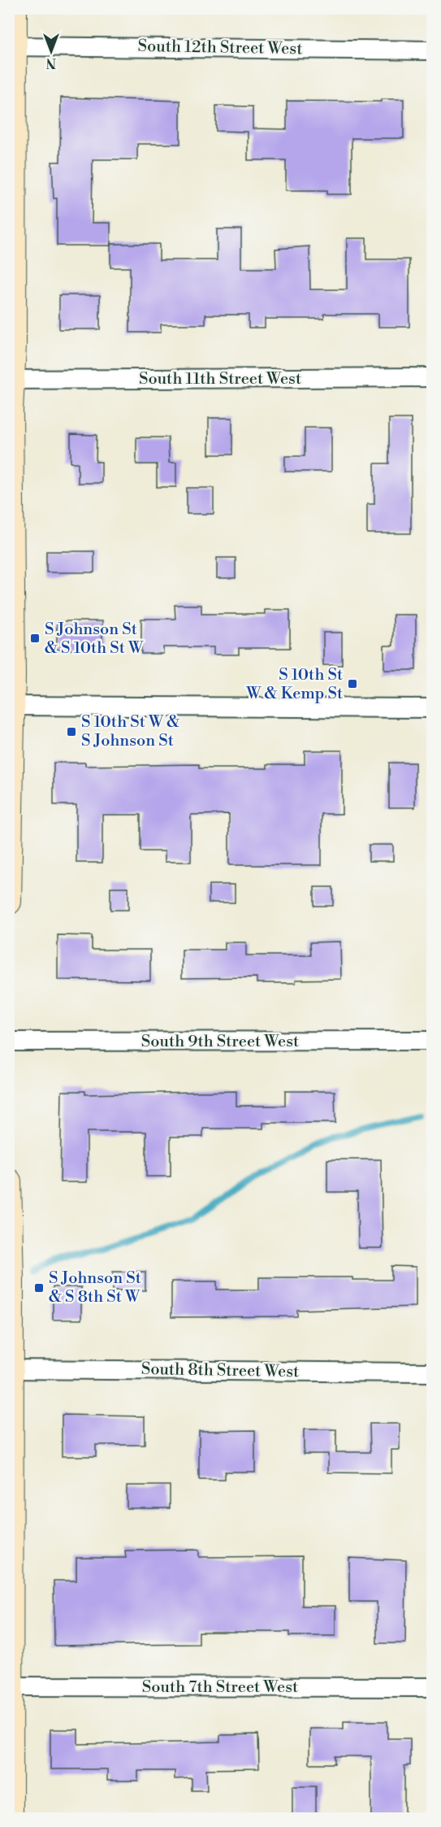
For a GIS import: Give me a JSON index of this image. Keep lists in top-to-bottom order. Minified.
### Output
{"streets":{"street":["South 12th Street West","South 11th Street West","South 9th Street West","South 8th Street West","South 7th Street West"]},"places":{"transit":["S Johnson St & S 10th St W","S 10th St W & Kemp St","S 10th St W & S Johnson St","S Johnson St & S 8th St W"]},"north":"bottom"}
